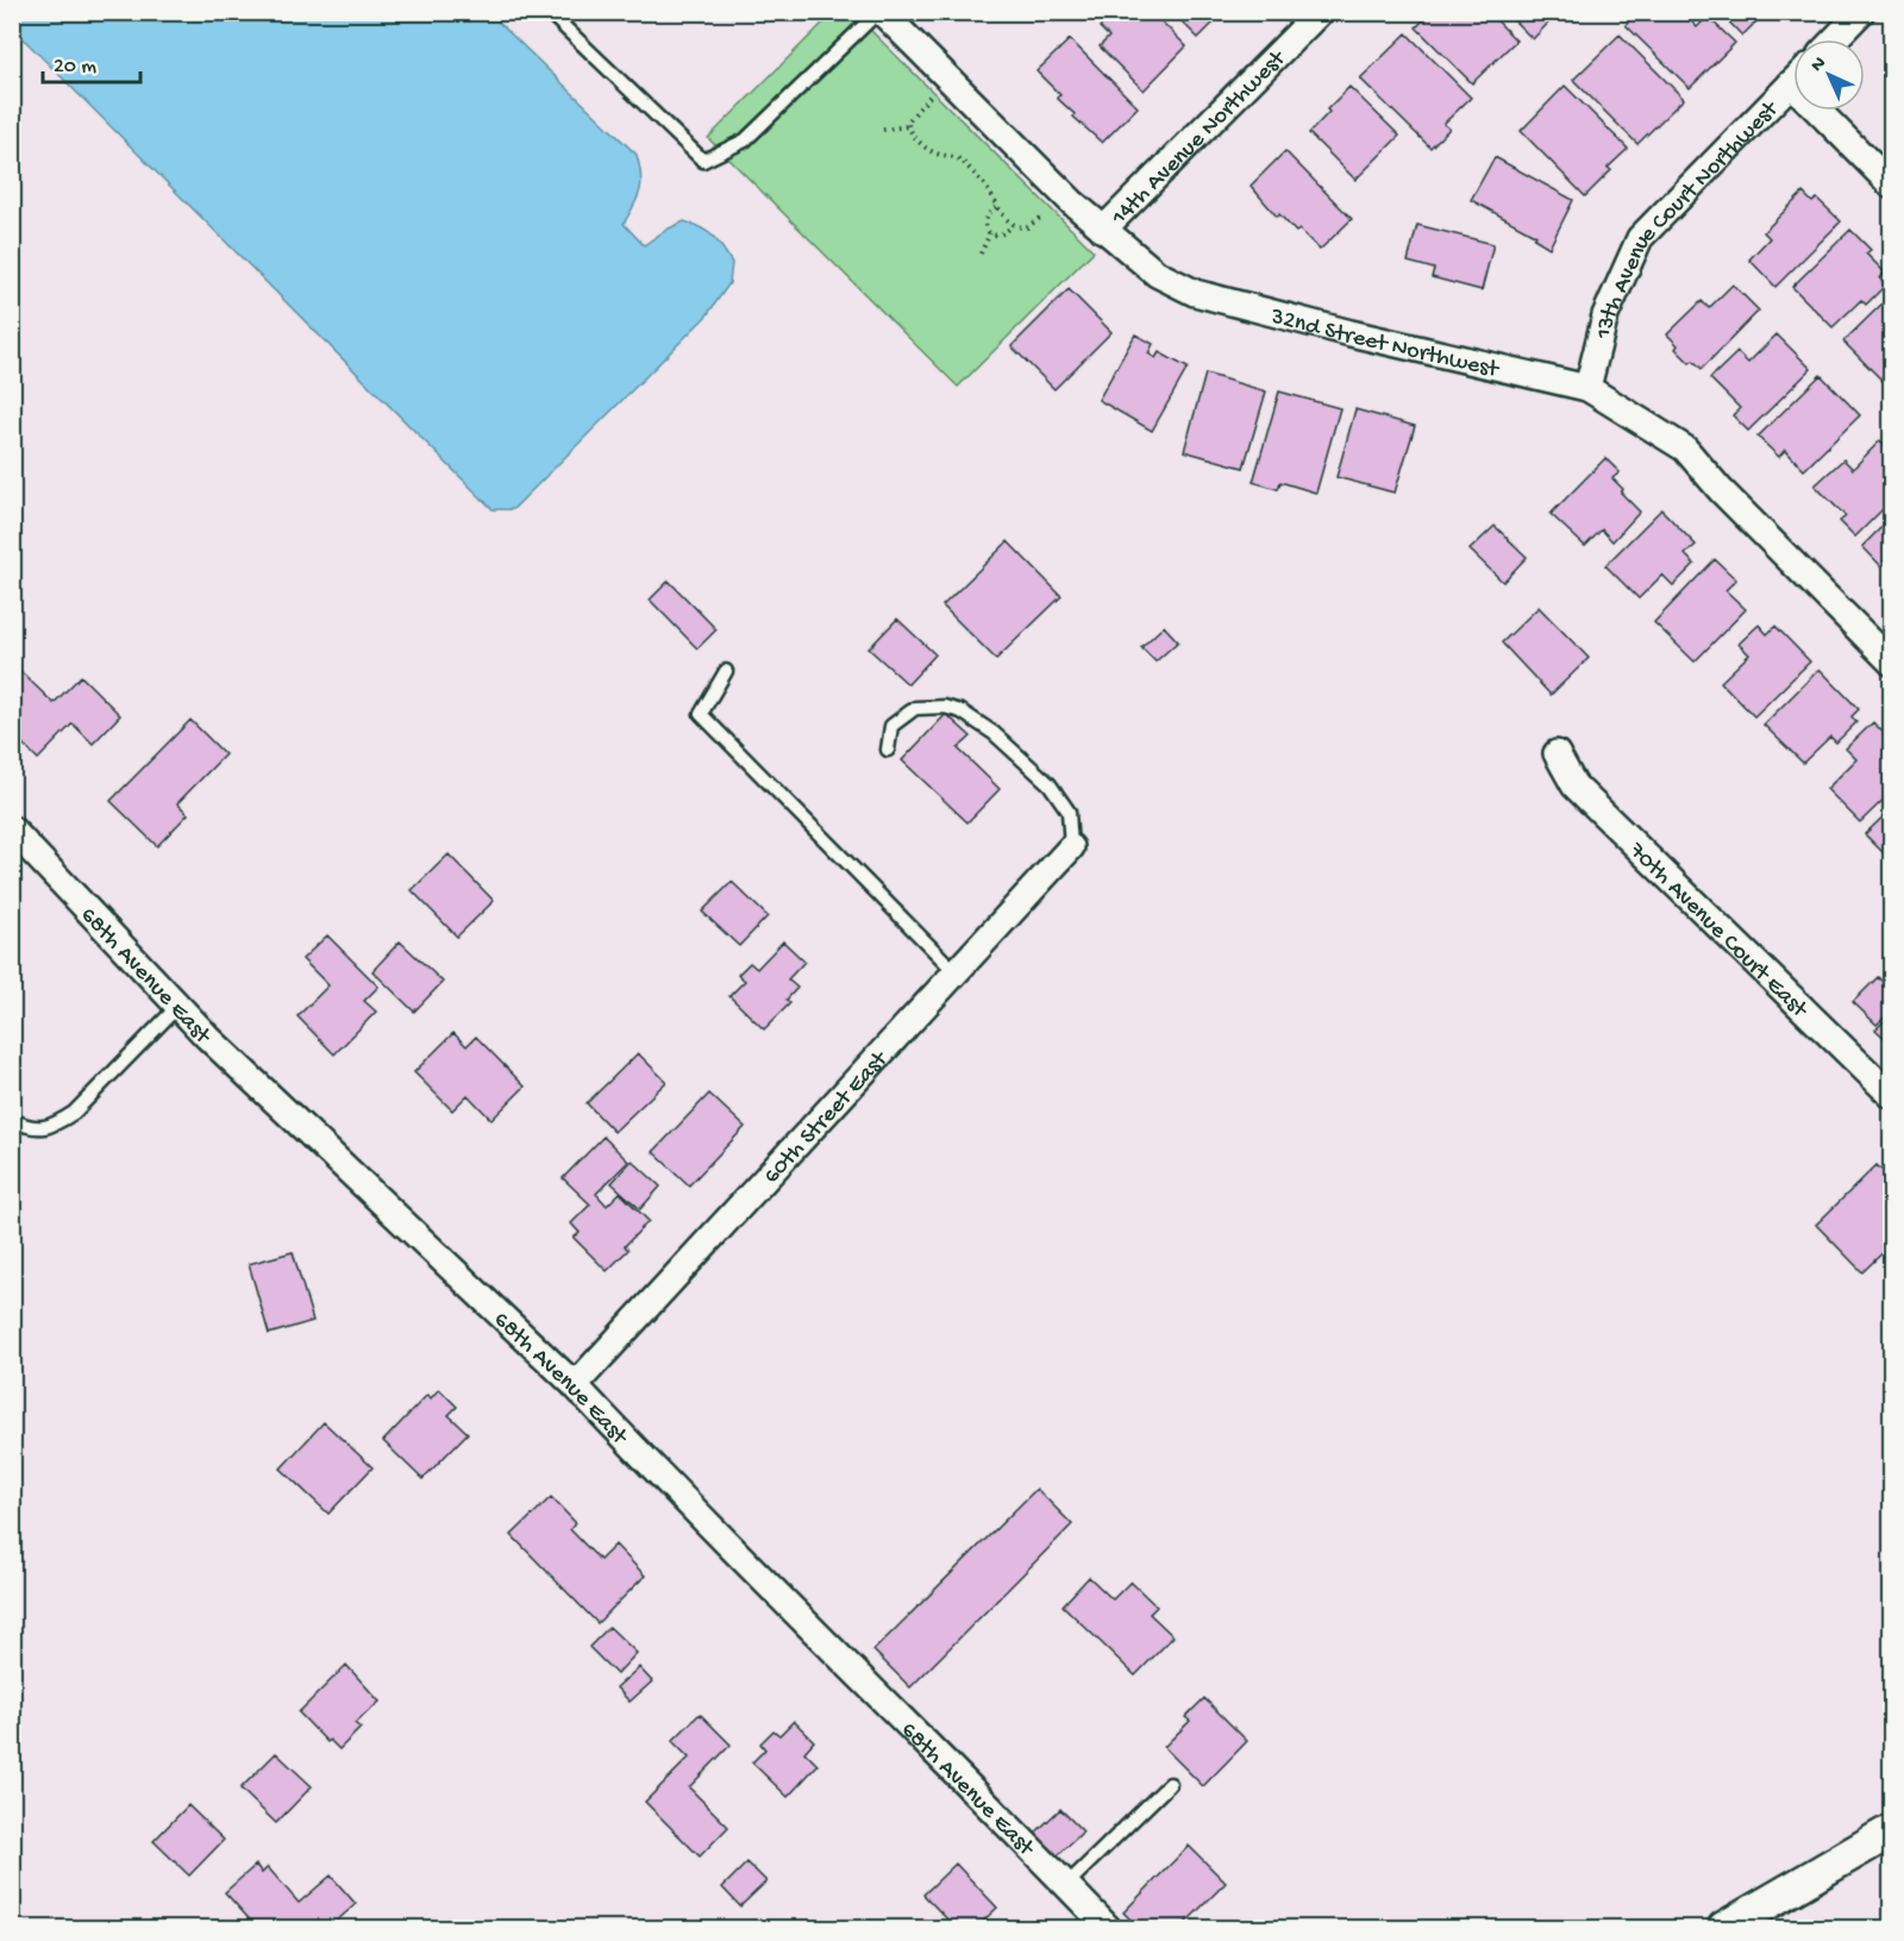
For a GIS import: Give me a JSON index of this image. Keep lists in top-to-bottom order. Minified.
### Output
{"streets":{"street":["14th Avenue Northwest","13th Avenue Court Northwest","32nd Street Northwest","70th Avenue Court East","68th Avenue East","60th Street East"]},"crossings":[["14th Avenue Northwest","32nd Street Northwest"],["13th Avenue Court Northwest","32nd Street Northwest"],["68th Avenue East","60th Street East"]],"scale_bar":"20 m","north":"top left"}
